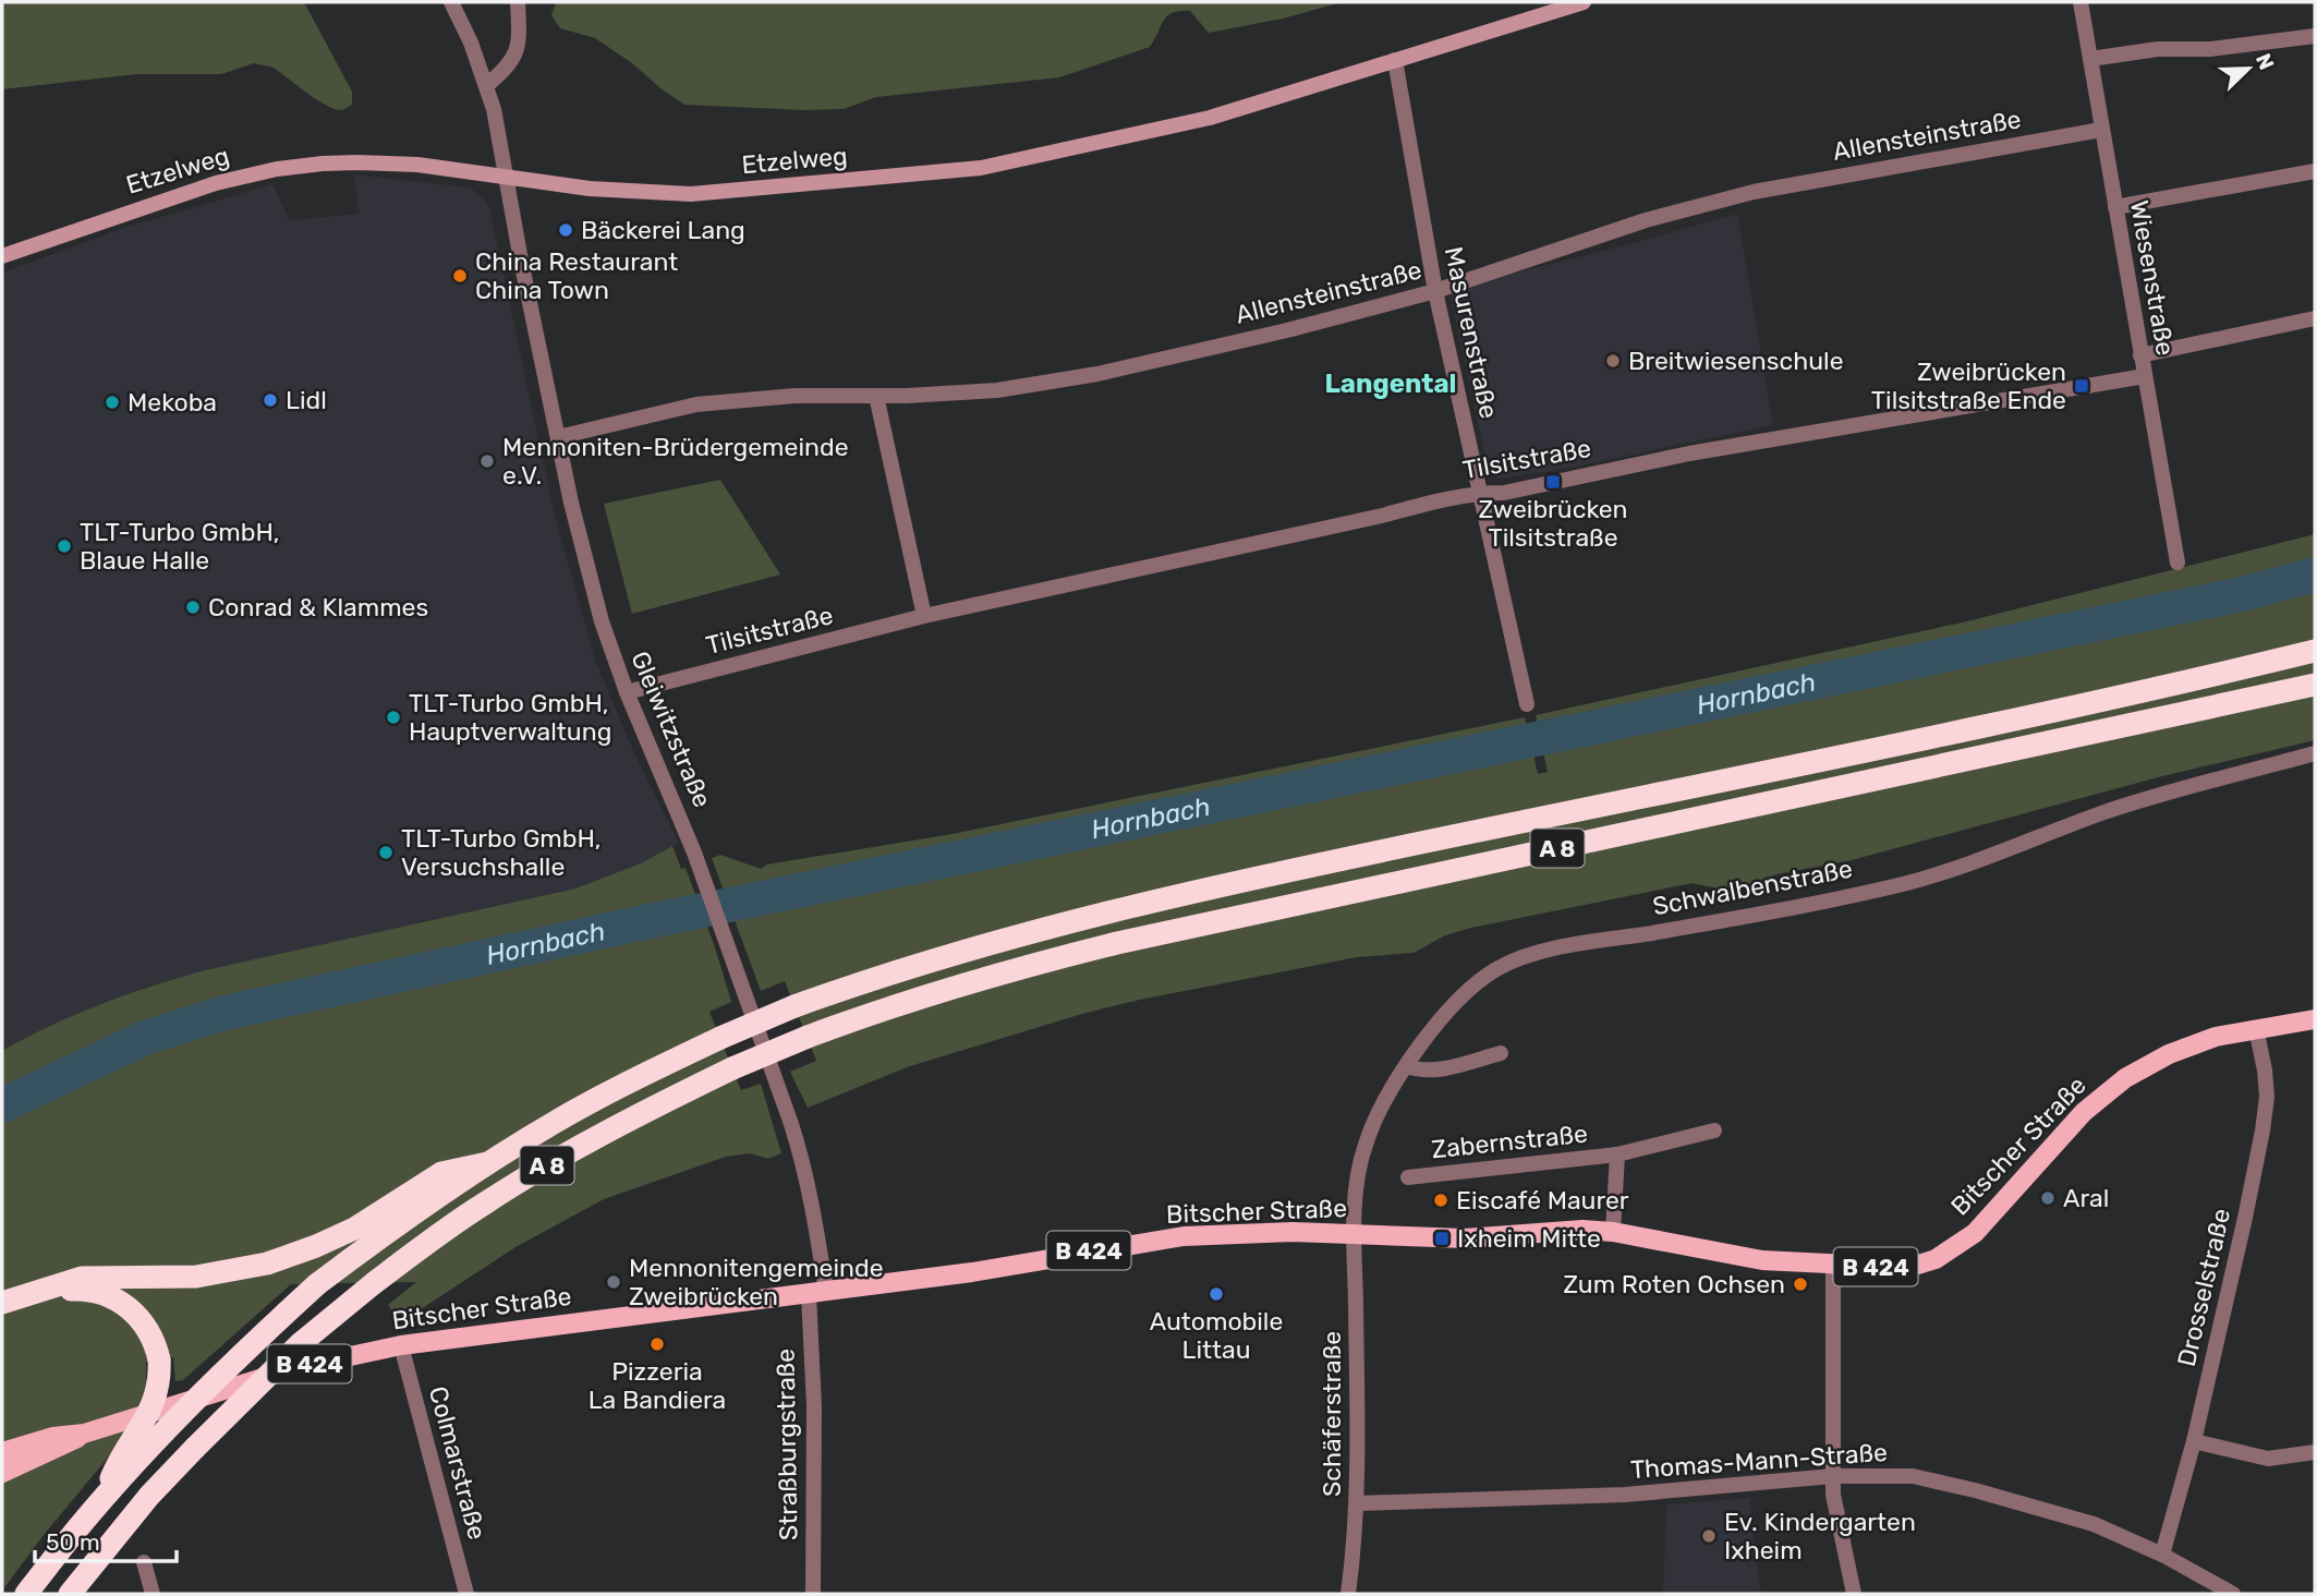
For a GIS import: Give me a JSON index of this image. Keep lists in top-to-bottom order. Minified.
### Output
{"streets":{"highway":["A 8"],"main road":["Bitscher Straße","B 424"],"street":["Allensteinstraße","Etzelweg","Wiesenstraße","Masurenstraße","Tilsitstraße","Gleiwitzstraße","Schwalbenstraße","Zabernstraße","Drosselstraße","Schäferstraße","Straßburgstraße","Thomas-Mann-Straße","Colmarstraße"]},"crossings":[["Allensteinstraße","Wiesenstraße"],["Allensteinstraße","Masurenstraße"],["Allensteinstraße","Gleiwitzstraße"],["Etzelweg","Masurenstraße"],["Etzelweg","Gleiwitzstraße"],["Wiesenstraße","Tilsitstraße"],["Masurenstraße","Tilsitstraße"],["Tilsitstraße","Gleiwitzstraße"],["Gleiwitzstraße","Bitscher Straße"],["Gleiwitzstraße","Straßburgstraße"],["Schwalbenstraße","Bitscher Straße"],["Schwalbenstraße","Schäferstraße"],["Zabernstraße","Bitscher Straße"],["Bitscher Straße","Drosselstraße"],["Bitscher Straße","Schäferstraße"],["Bitscher Straße","Straßburgstraße"],["Bitscher Straße","Colmarstraße"],["Drosselstraße","Thomas-Mann-Straße"],["Schäferstraße","Thomas-Mann-Straße"]],"districts":["Langental"],"water":["Hornbach"],"places":{"other":["Bäckerei Lang","China Restaurant China Town","Breitwiesenschule","Lidl","Mekoba","Mennoniten-Brüdergemeinde e.V.","TLT-Turbo GmbH, Blaue Halle","Conrad & Klammes","TLT-Turbo GmbH, Hauptverwaltung","TLT-Turbo GmbH, Versuchshalle","Aral","Eiscafé Maurer","Mennonitengemeinde Zweibrücken","Zum Roten Ochsen","Automobile Littau","Pizzeria La Bandiera","Ev. Kindergarten Ixheim"],"transit":["Zweibrücken Tilsitstraße Ende","Zweibrücken Tilsitstraße","Ixheim Mitte"]},"scale_bar":"50 m","north":"top right"}
